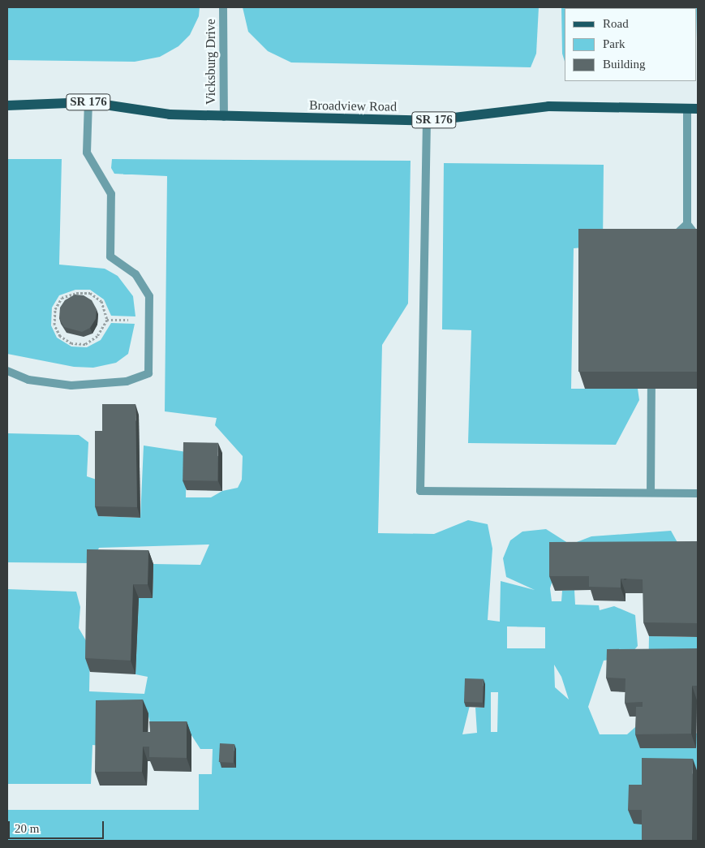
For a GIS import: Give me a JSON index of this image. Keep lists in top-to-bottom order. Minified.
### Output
{"streets":{"main road":["SR 176","Broadview Road"],"street":["Vicksburg Drive"]},"crossings":[["Vicksburg Drive","Broadview Road"]],"legend":["Road","Park","Building"],"scale_bar":"20 m"}
